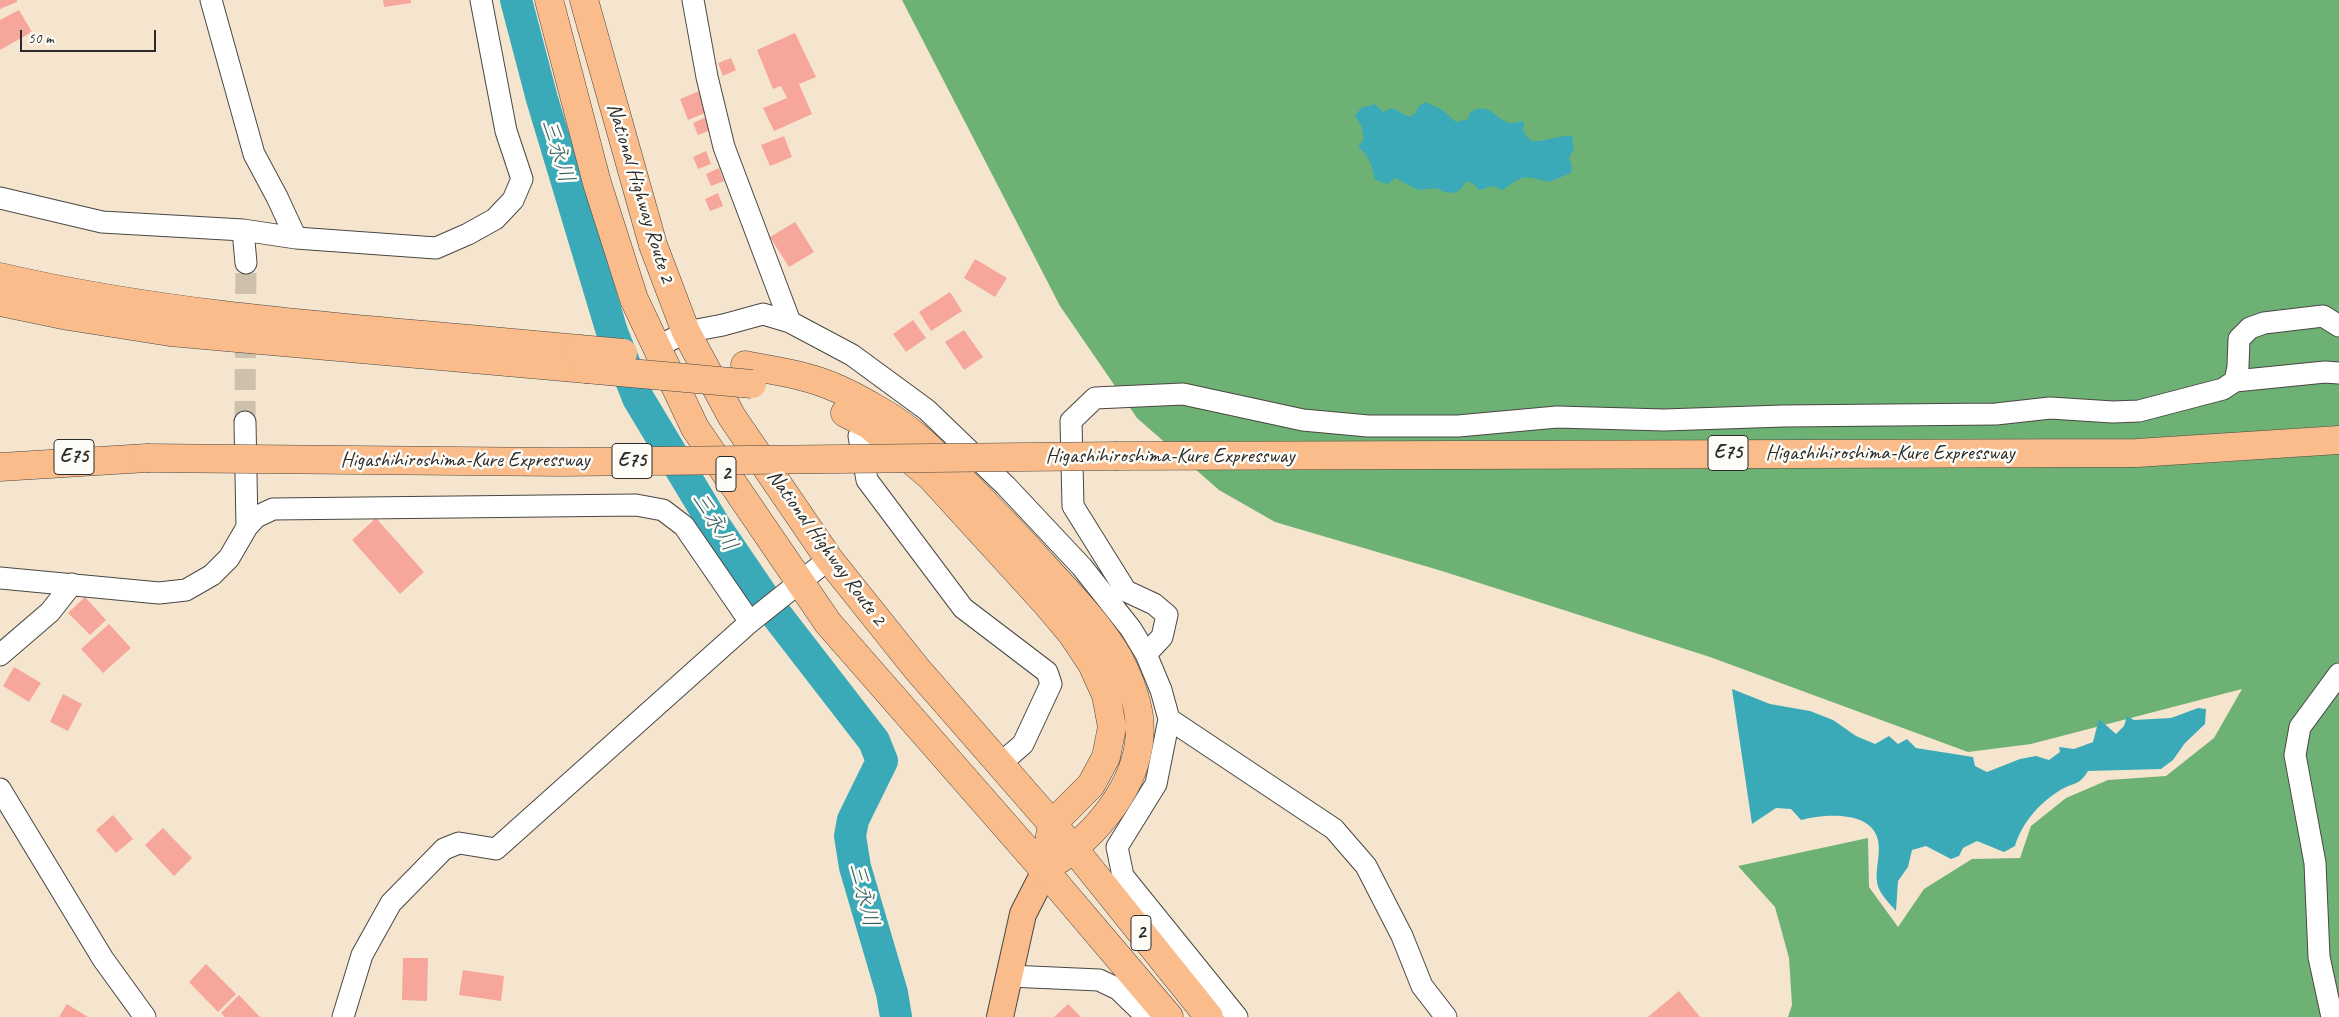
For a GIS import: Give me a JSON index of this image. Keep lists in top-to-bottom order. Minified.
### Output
{"streets":{"highway":["National Highway Route 2","E75","Higashihiroshima-Kure Expressway","2"]},"water":["三永川"],"scale_bar":"50 m"}
